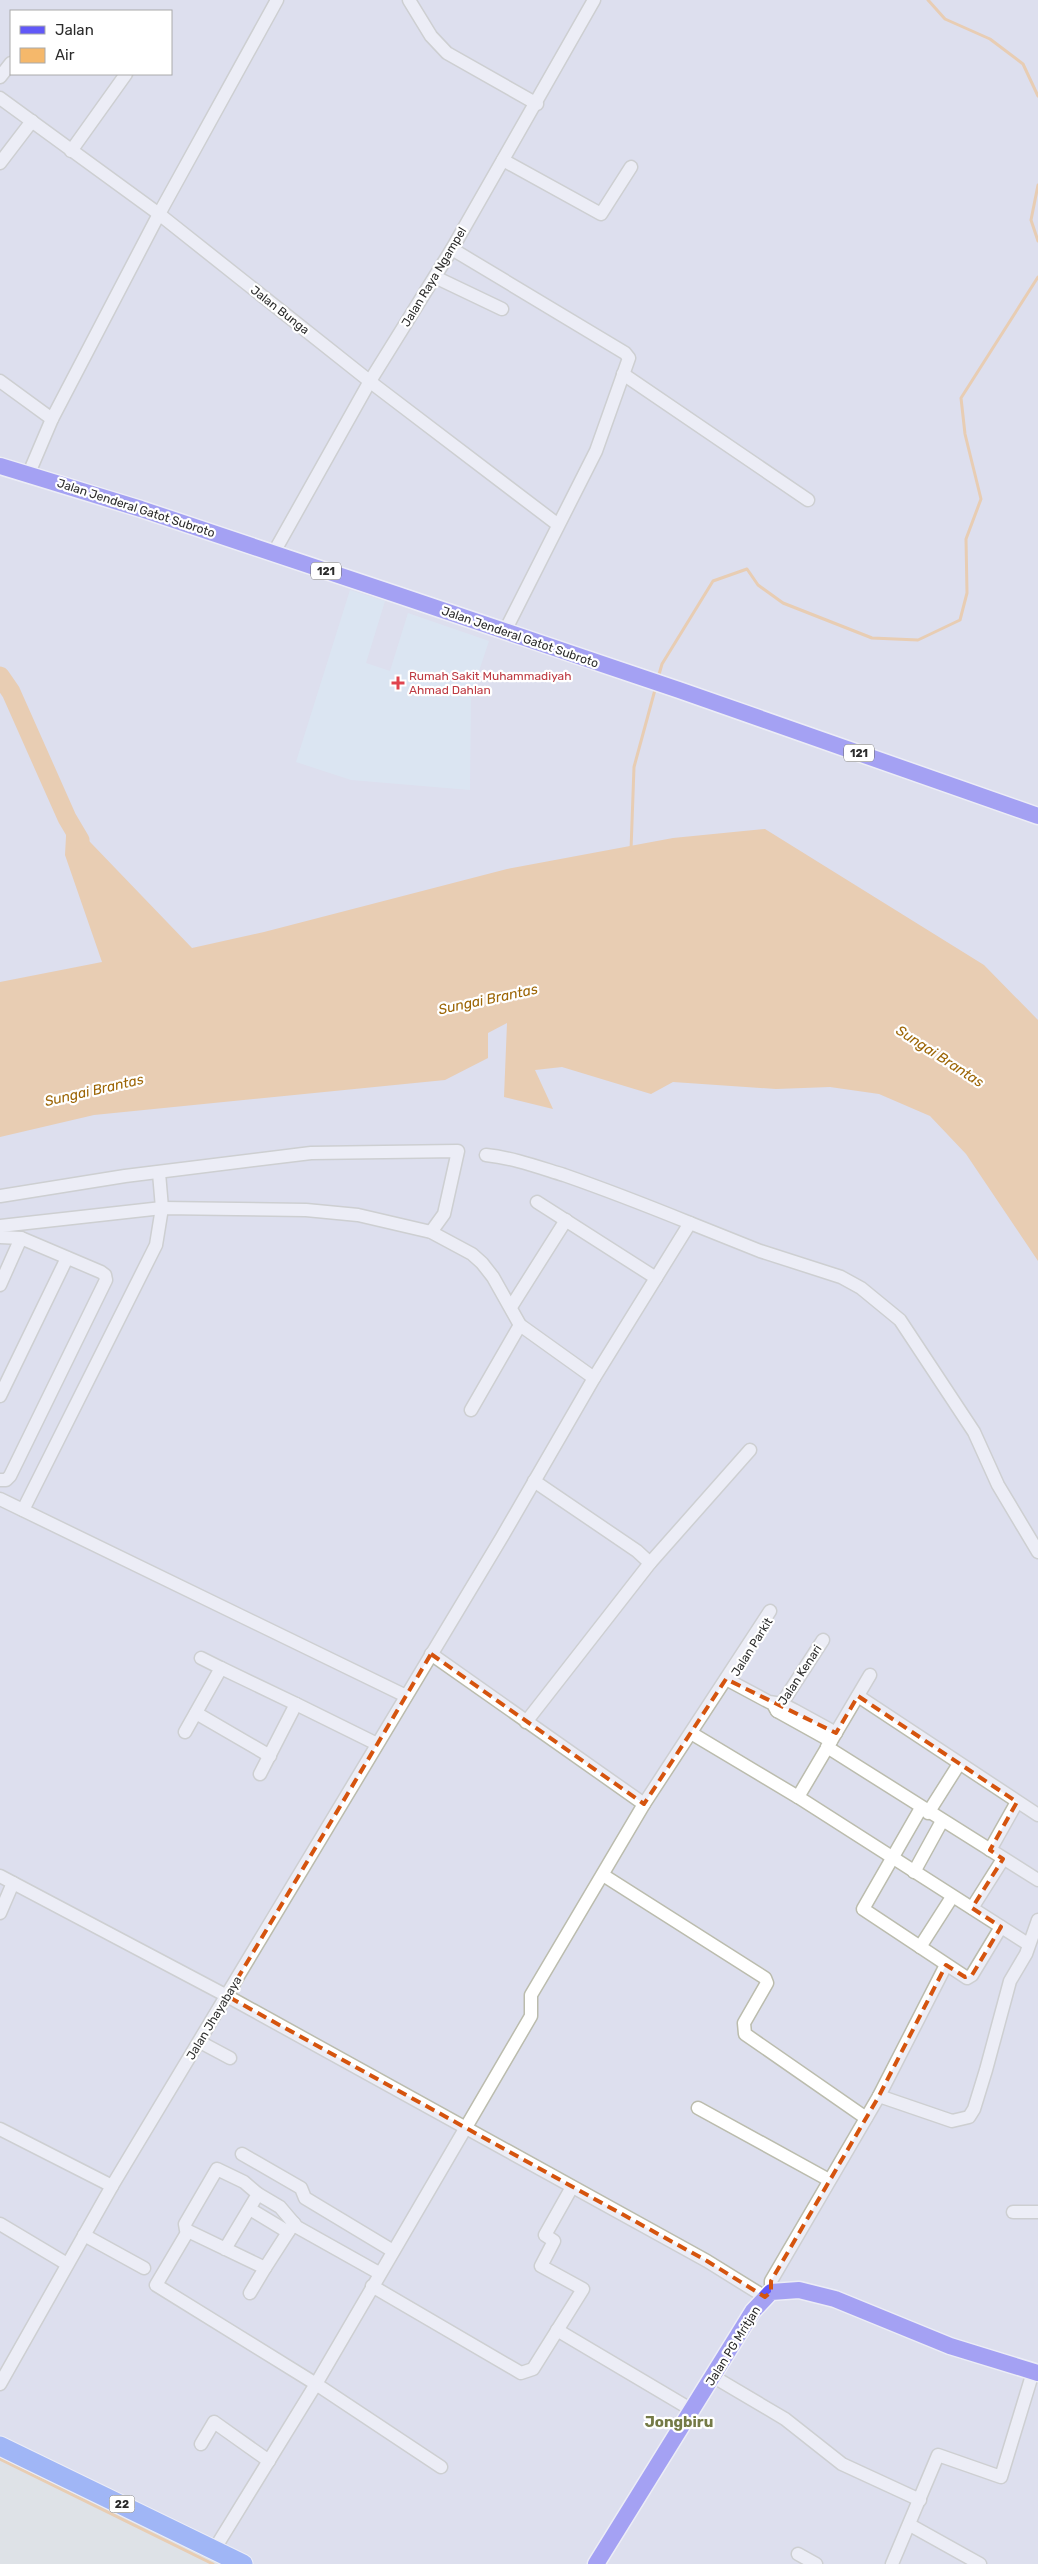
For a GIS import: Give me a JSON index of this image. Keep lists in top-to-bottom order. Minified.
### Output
{"streets":{"highway":["22"],"main road":["Jalan Jenderal Gatot Subroto","121","Jalan PG Mritjan"],"street":["Jalan Raya Ngampel","Jalan Bunga","Jalan Kenari","Jalan Jhayabaya"]},"crossings":[["Jalan Raya Ngampel","Jalan Bunga"],["Jalan Raya Ngampel","Jalan Jenderal Gatot Subroto"]],"districts":["Jongbiru"],"water":["Sungai Brantas"],"places":{"health":["Rumah Sakit Muhammadiyah Ahmad Dahlan"]},"legend":["Jalan","Air"]}
